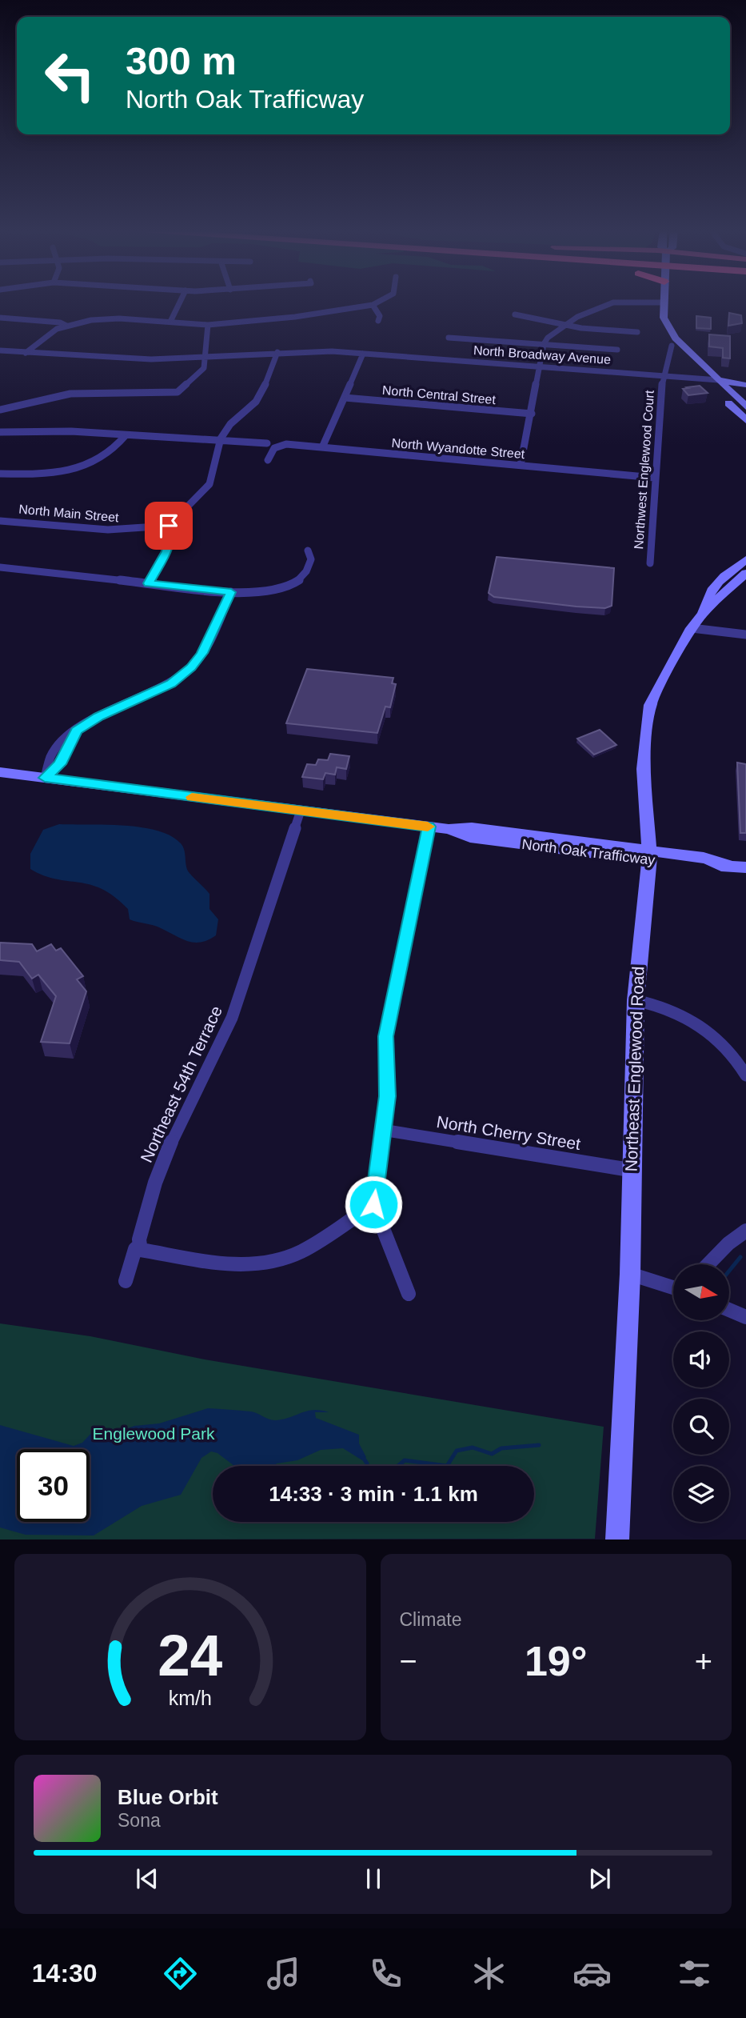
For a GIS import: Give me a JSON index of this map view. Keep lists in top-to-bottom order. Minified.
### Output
{"streets":{"main road":["North Broadway Avenue","North Oak Trafficway","Northeast Englewood Road"],"street":["North Central Street","North Wyandotte Street","Northwest Englewood Court","North Main Street","Northeast 54th Terrace","North Cherry Street"]},"crossings":[["North Broadway Avenue","Northwest Englewood Court"],["North Wyandotte Street","Northwest Englewood Court"],["North Oak Trafficway","Northeast Englewood Road"],["North Oak Trafficway","Northeast 54th Terrace"],["Northeast Englewood Road","North Cherry Street"]],"parks":["Englewood Park"],"north":"right","page":{"turn":["300 m","North Oak Trafficway"],"limit":"30","trip":"14:33 · 3 min · 1.1 km","tile":"Climate","heat":["−","19°","+"],"song":["Blue Orbit","Sona"],"tabs":"14:30","gauge":["24","km/h"]}}
